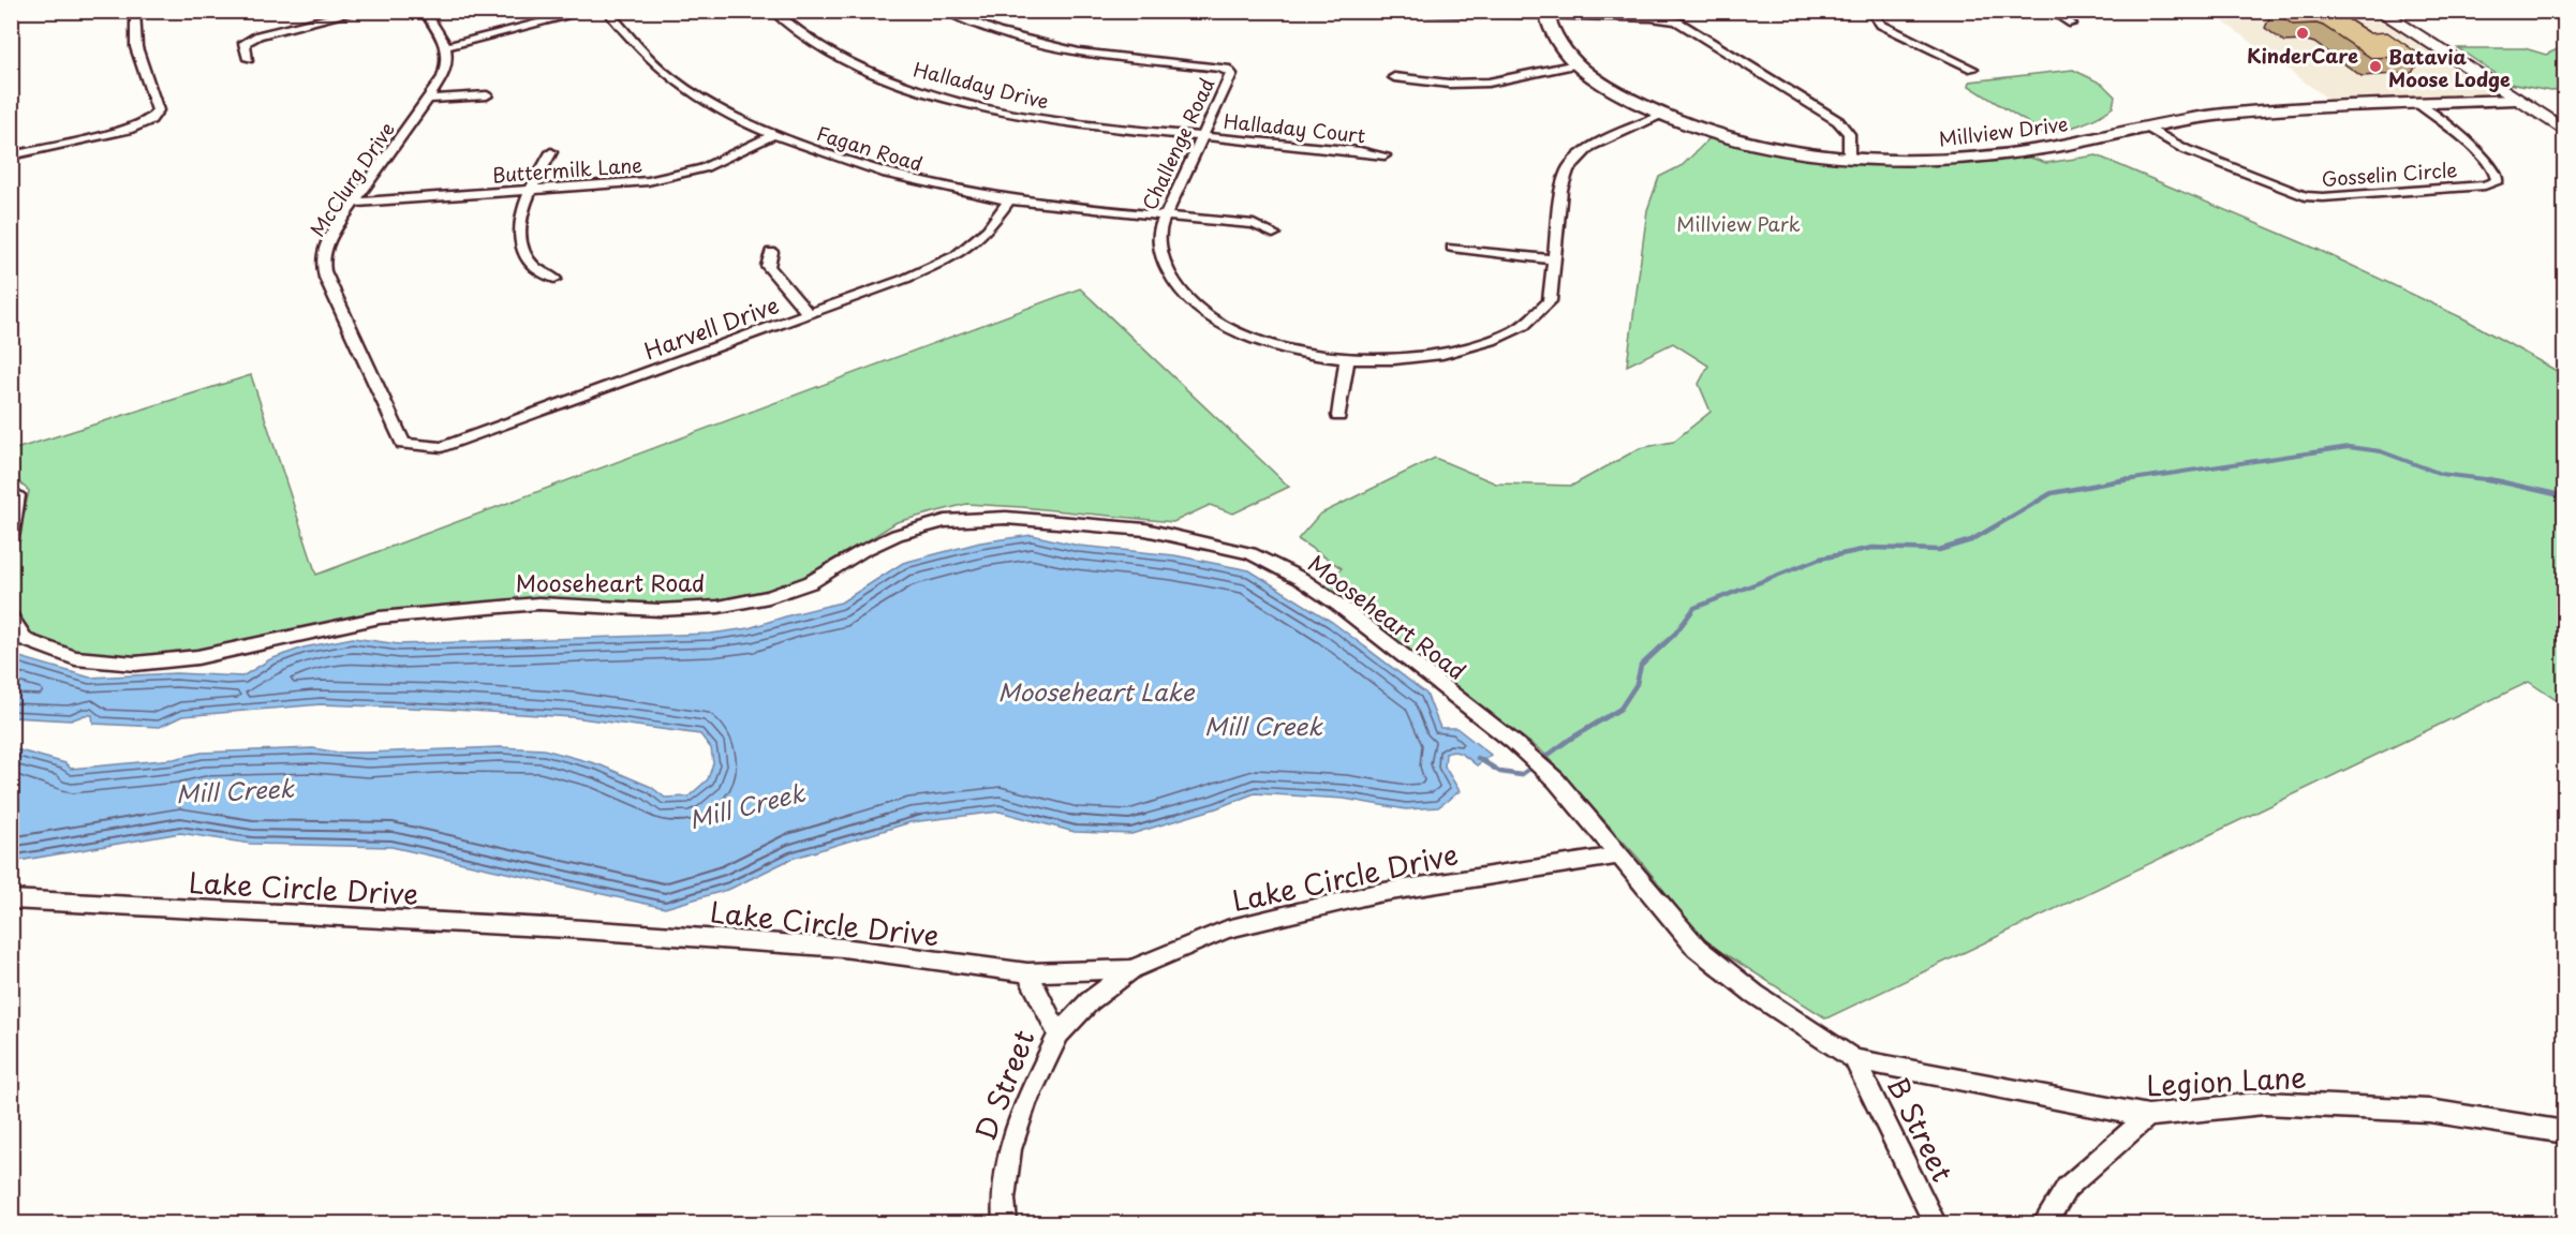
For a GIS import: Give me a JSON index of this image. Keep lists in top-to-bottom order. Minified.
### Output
{"streets":{"street":["Halladay Drive","Halladay Court","Millview Drive","Challenge Road","Fagan Road","Buttermilk Lane","Gosselin Circle","McClurg Drive","Harvell Drive","Mooseheart Road","Lake Circle Drive","Legion Lane","D Street","B Street"]},"crossings":[["Halladay Drive","Halladay Court"],["Halladay Drive","Challenge Road"],["Halladay Court","Challenge Road"],["Millview Drive","Challenge Road"],["Millview Drive","Gosselin Circle"],["Challenge Road","Fagan Road"],["Fagan Road","Buttermilk Lane"],["Fagan Road","Harvell Drive"],["Buttermilk Lane","McClurg Drive"],["McClurg Drive","Harvell Drive"],["Mooseheart Road","Lake Circle Drive"],["Mooseheart Road","Legion Lane"],["Mooseheart Road","B Street"],["Lake Circle Drive","D Street"],["Legion Lane","B Street"]],"water":["Mooseheart Lake","Mill Creek"],"parks":["Millview Park"],"places":["KinderCare","Batavia Moose Lodge"]}
